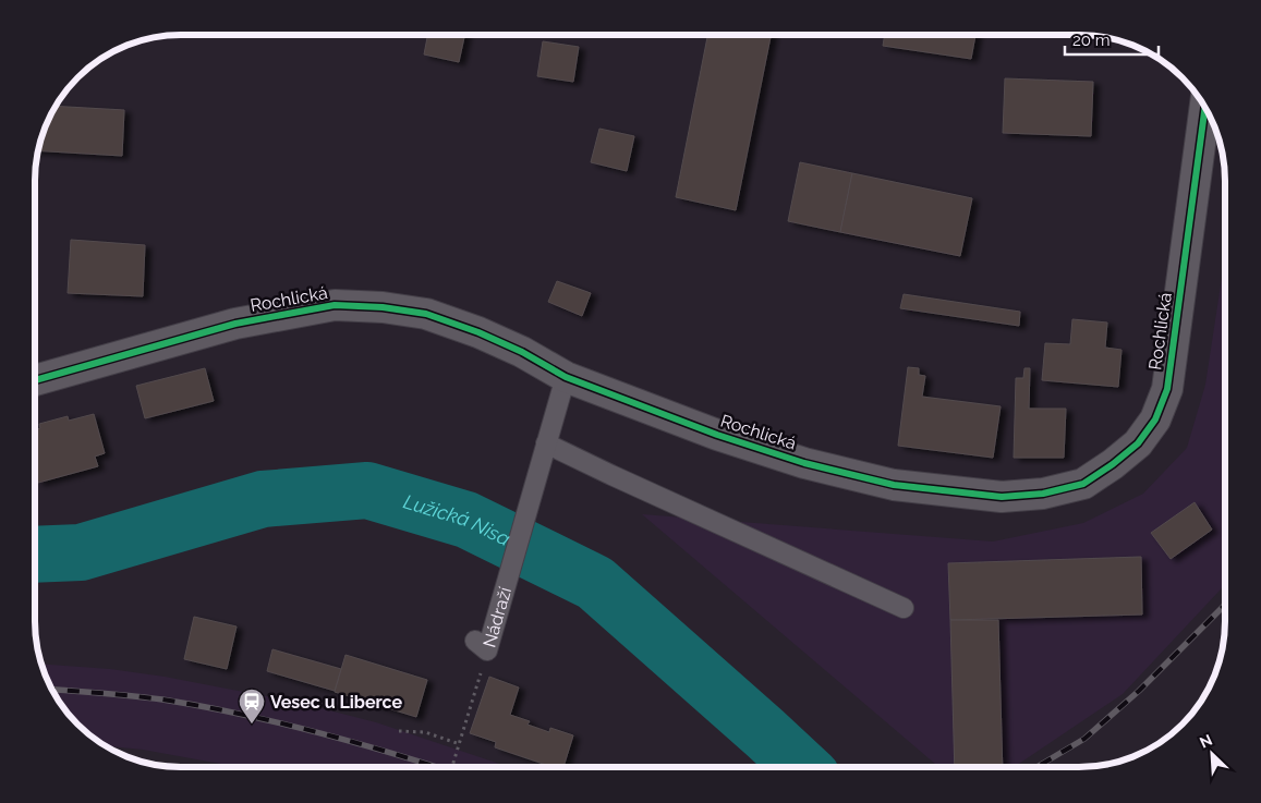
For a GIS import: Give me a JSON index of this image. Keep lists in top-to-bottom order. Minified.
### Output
{"streets":{"street":["Rochlická"],"lane":["Nádraží"]},"crossings":[["Rochlická","Nádraží"]],"water":["Lužická Nisa"],"places":{"station":["Vesec u Liberce"]},"scale_bar":"20 m","north":"top left"}
